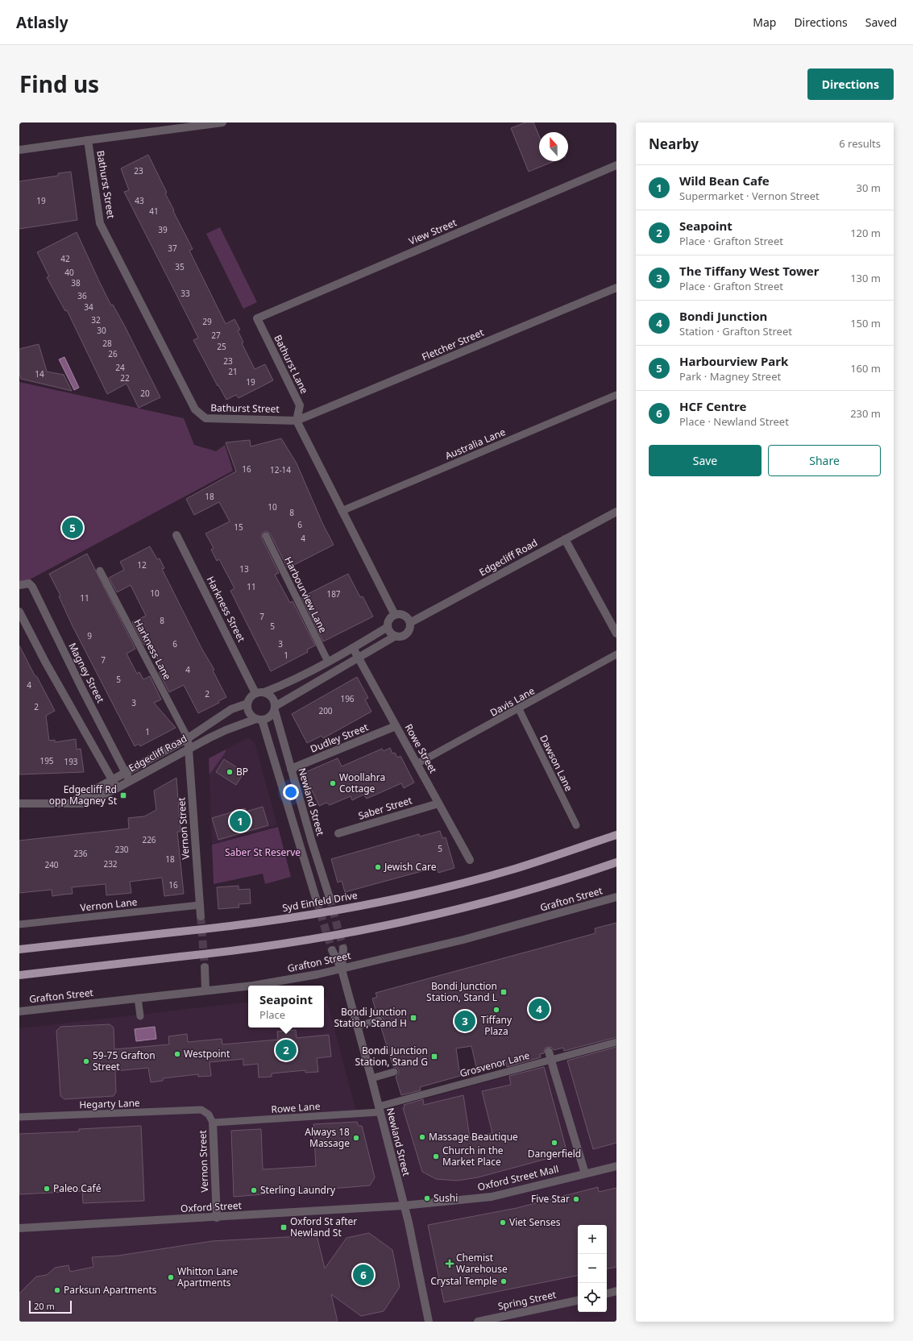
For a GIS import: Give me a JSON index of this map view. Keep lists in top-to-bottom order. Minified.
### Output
{"streets":{"main road":["Syd Einfeld Drive"],"street":["Bathurst Street","View Street","Fletcher Street","Bathurst Lane","Edgecliff Road","Harkness Street","Magney Street","Dudley Street","Rowe Street","Newland Street","Saber Street","Vernon Street","Grafton Street","Oxford Street Mall","Oxford Street","Spring Street"],"lane":["Australia Lane","Harbourview Lane","Harkness Lane","Davis Lane","Dawson Lane","Vernon Lane","Grosvenor Lane","Hegarty Lane","Rowe Lane"]},"crossings":[["Bathurst Street","Fletcher Street"],["Bathurst Street","Bathurst Lane"],["View Street","Bathurst Lane"],["Fletcher Street","Bathurst Lane"],["Edgecliff Road","Harkness Street"],["Edgecliff Road","Harkness Lane"],["Edgecliff Road","Magney Street"],["Edgecliff Road","Newland Street"],["Edgecliff Road","Vernon Street"],["Harkness Street","Newland Street"],["Harkness Lane","Vernon Street"],["Davis Lane","Rowe Street"],["Davis Lane","Dawson Lane"],["Dudley Street","Rowe Street"],["Dudley Street","Newland Street"],["Rowe Street","Saber Street"],["Newland Street","Grafton Street"],["Newland Street","Grosvenor Lane"],["Newland Street","Rowe Lane"],["Newland Street","Oxford Street Mall"],["Newland Street","Oxford Street"],["Vernon Street","Vernon Lane"],["Vernon Street","Hegarty Lane"],["Vernon Street","Rowe Lane"],["Vernon Street","Oxford Street"],["Grosvenor Lane","Rowe Lane"],["Oxford Street Mall","Oxford Street"]],"parks":["Saber St Reserve"],"places":{"other":["BP","Woollahra Cottage","Jewish Care","Tiffany Plaza","Westpoint","59-75 Grafton Street","Massage Beautique","Always 18 Massage","Dangerfield","Church in the Market Place","Paleo Café","Sterling Laundry","Sushi","Five Star","Viet Senses","Whitton Lane Apartments","Crystal Temple","Parksun Apartments"],"transit":["Edgecliff Rd opp Magney St","Bondi Junction Station, Stand L","Bondi Junction Station, Stand H","Bondi Junction Station, Stand G","Oxford St after Newland St"],"health":["Chemist Warehouse"]},"house_numbers":["23","19","43","41","39","37","42","35","40","38","33","36","34","32","29","30","27","28","25","26","23","24","21","14","22","19","20","16","12-14","18","10","8","6","15","4","12","13","11","10","187","11","7","8","5","9","6","3","1","7","4","5","4","2","196","3","2","200","1","195","193","226","5","230","236","18","232","240","16"],"scale_bar":"20 m","north":"top","page":{"header":"Atlasly","nav":["Map","Directions","Saved"],"title":"Find us","buttons":["Directions",["Save","Share"]],"heading":["Nearby","6 results"],"list":[{"mark":"1","name":"Wild Bean Cafe","note":"Supermarket · Vernon Street","value":"30 m"},{"mark":"2","name":"Seapoint","note":"Place · Grafton Street","value":"120 m"},{"mark":"3","name":"The Tiffany West Tower","note":"Place · Grafton Street","value":"130 m"},{"mark":"4","name":"Bondi Junction","note":"Station · Grafton Street","value":"150 m"},{"mark":"5","name":"Harbourview Park","note":"Park · Magney Street","value":"160 m"},{"mark":"6","name":"HCF Centre","note":"Place · Newland Street","value":"230 m"}],"pins":["5","1","4","3","2","6"],"popup":["Seapoint","Place"],"map_buttons":["+","−"],"scale":"20 m"}}
